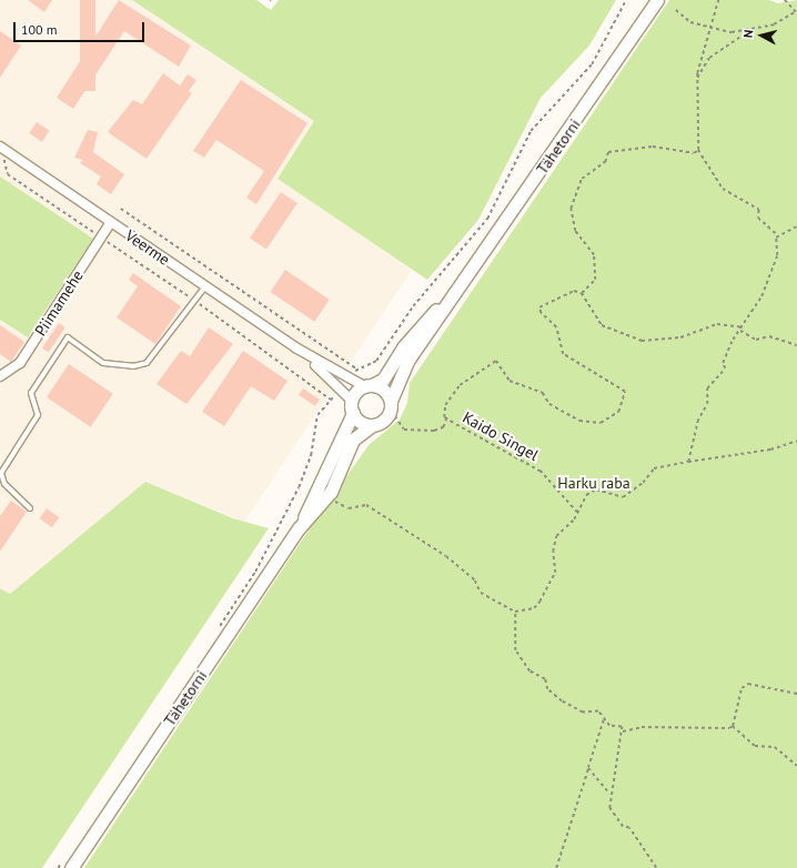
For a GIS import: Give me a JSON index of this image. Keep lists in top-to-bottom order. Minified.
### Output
{"streets":{"street":["Tähetorni","Veerme","Piimamehe"],"path":["Kaido Singel"]},"crossings":[["Tähetorni","Veerme"],["Veerme","Piimamehe"]],"parks":["Harku raba"],"scale_bar":"100 m","north":"left"}
